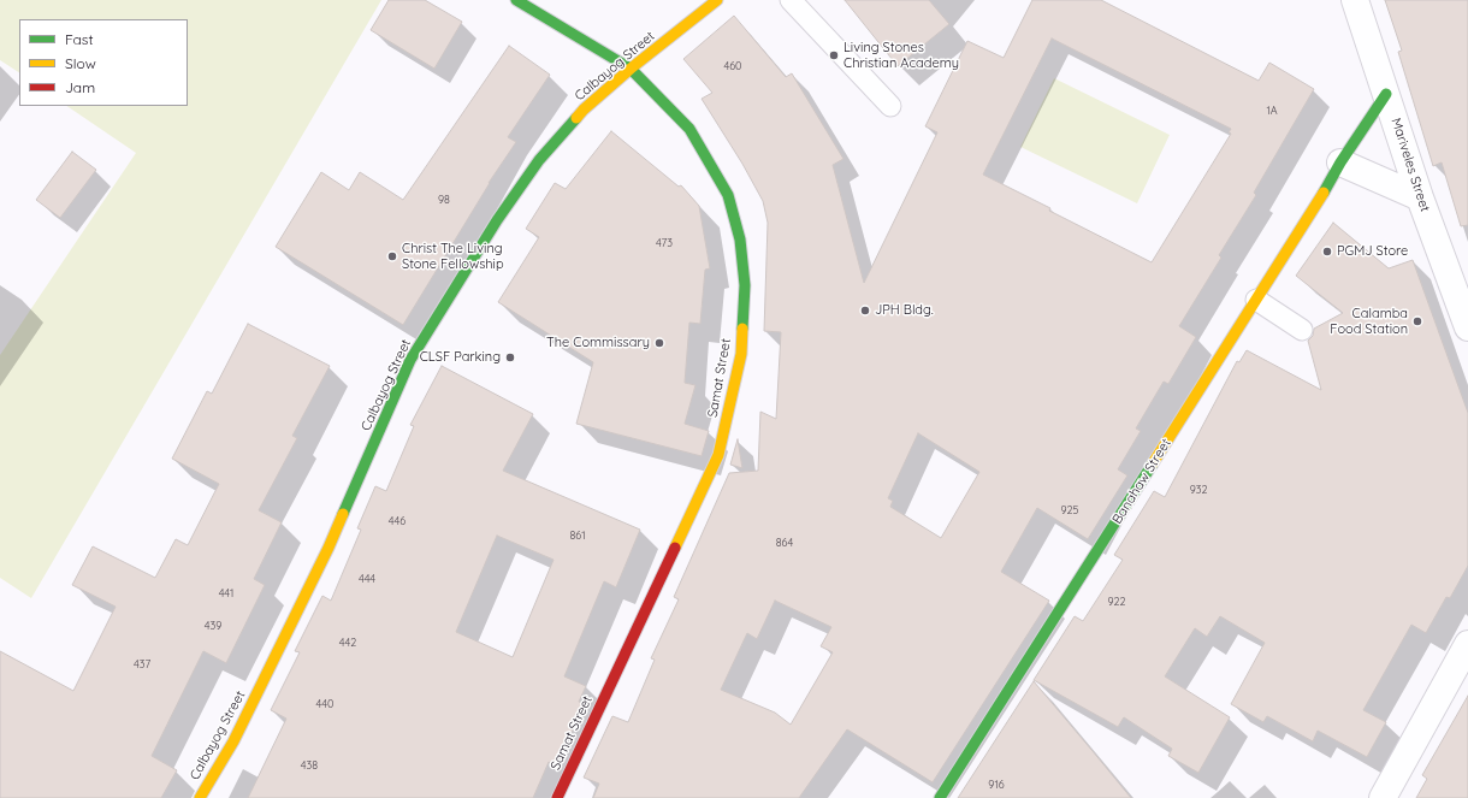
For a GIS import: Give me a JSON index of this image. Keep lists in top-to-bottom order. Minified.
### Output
{"streets":{"street":["Calbayog Street","Mariveles Street","Samat Street","Banahaw Street"]},"crossings":[["Calbayog Street","Samat Street"],["Mariveles Street","Banahaw Street"]],"places":["Living Stones Christian Academy","PGMJ Store","Christ The Living Stone Fellowship","JPH Bldg.","Calamba Food Station","The Commissary","CLSF Parking"],"house_numbers":["460","1A","98","473","932","925","446","861","864","444","441","922","439","442","437","440","438","916"],"legend":["Fast","Slow","Jam"]}
